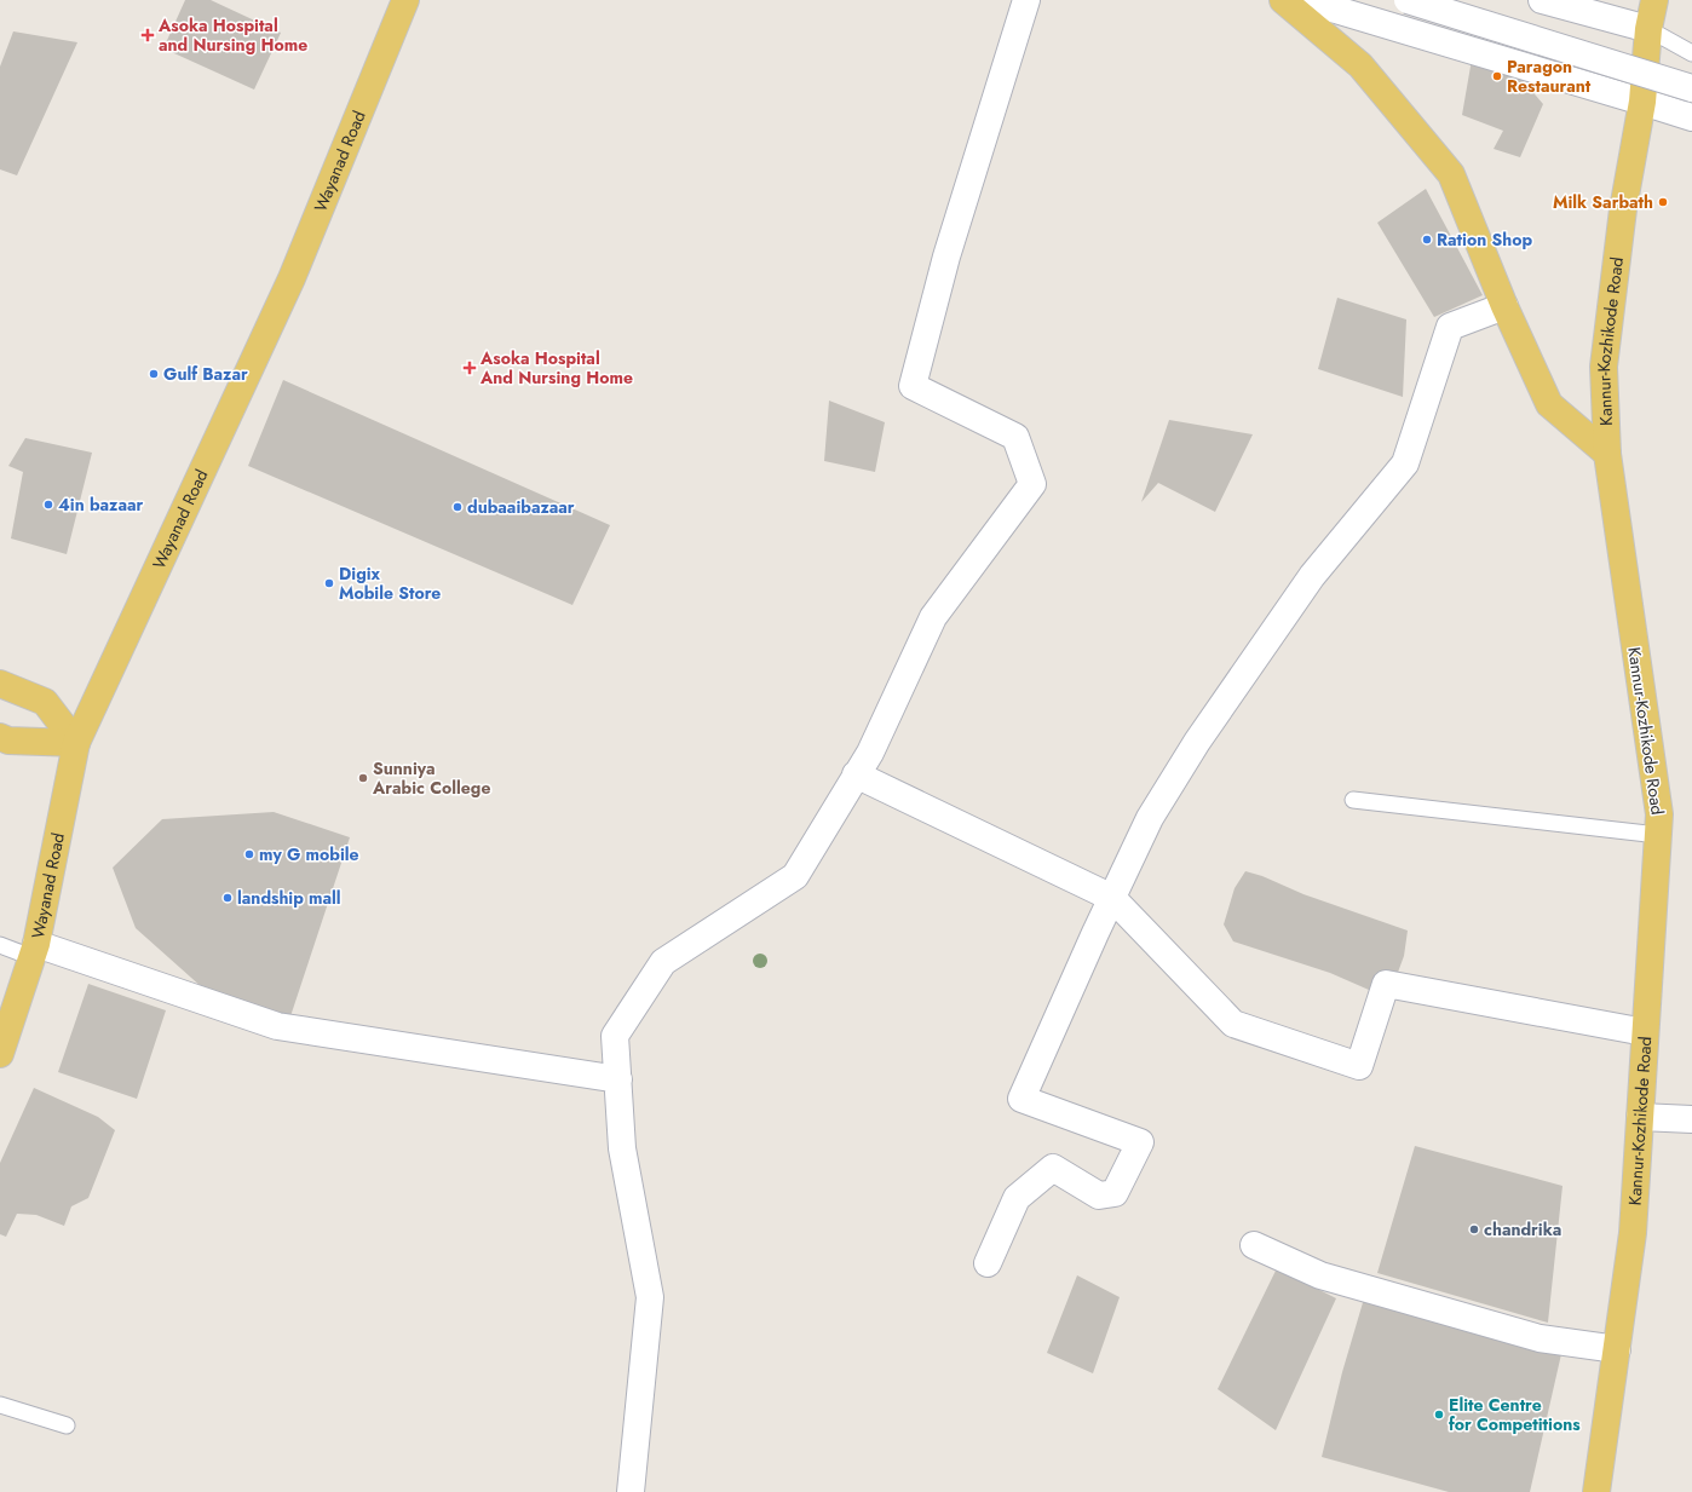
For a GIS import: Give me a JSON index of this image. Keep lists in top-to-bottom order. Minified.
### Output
{"streets":{"main road":["Wayanad Road","Kannur-Kozhikode Road"]},"places":{"health":["Asoka Hospital and Nursing Home","Asoka Hospital And Nursing Home"],"other":["Paragon Restaurant","Milk Sarbath","Ration Shop","Gulf Bazar","4in bazaar","dubaaibazaar","Digix Mobile Store","Sunniya Arabic College","my G mobile","landship mall","chandrika","Elite Centre for Competitions"]}}
